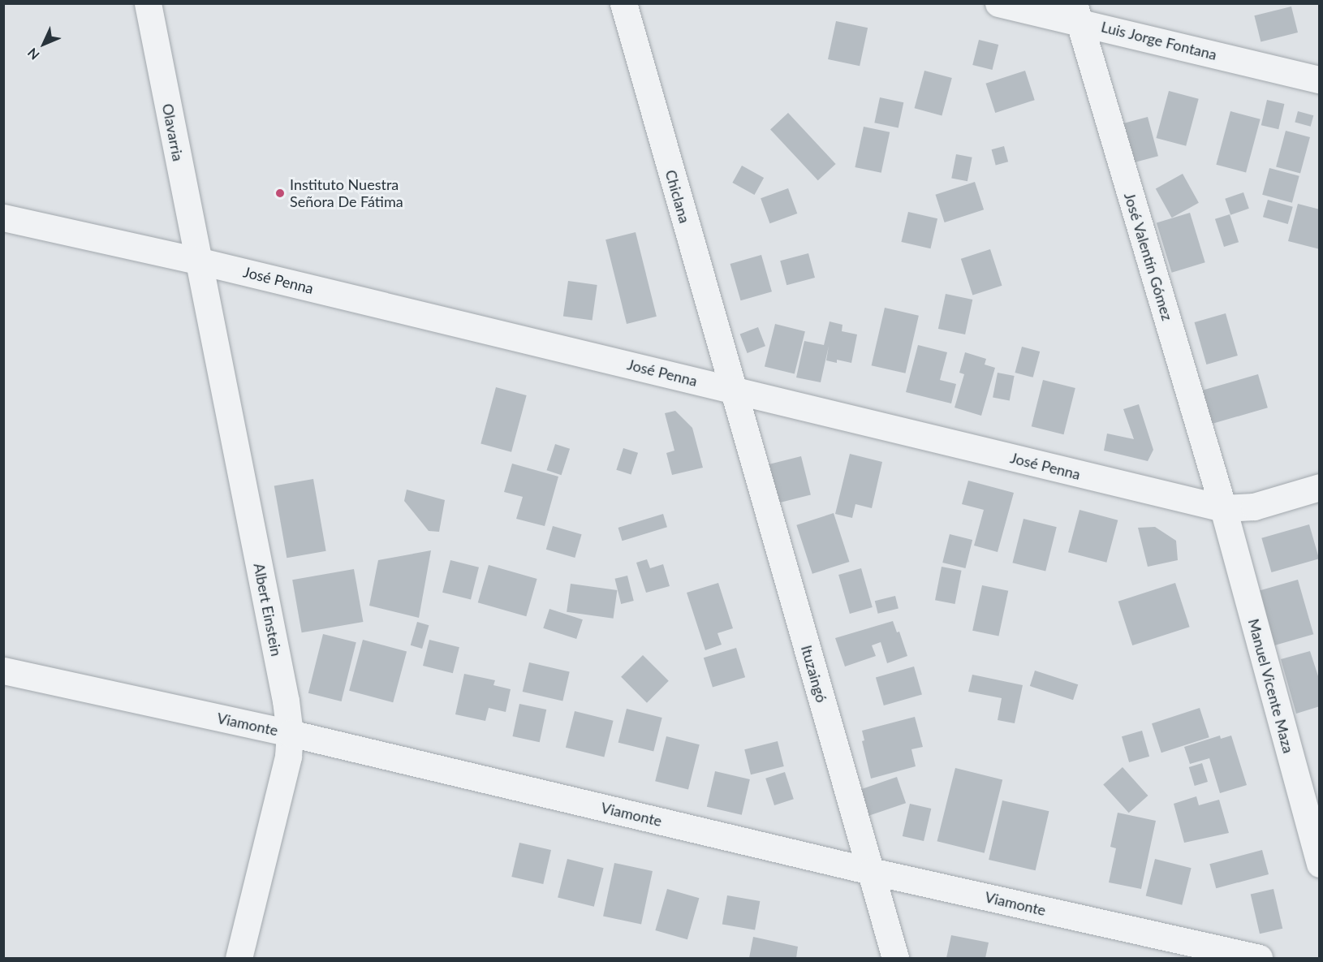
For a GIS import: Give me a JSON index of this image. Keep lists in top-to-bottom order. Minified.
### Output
{"streets":{"street":["Luis Jorge Fontana","Olavarria","Chiclana","José Valentín Gómez","José Penna","Albert Einstein","Ituzaingó","Manuel Vicente Maza","Viamonte"]},"crossings":[["Luis Jorge Fontana","José Valentín Gómez"],["Olavarria","José Penna"],["Olavarria","Albert Einstein"],["Chiclana","José Penna"],["Chiclana","Ituzaingó"],["José Valentín Gómez","José Penna"],["José Valentín Gómez","Manuel Vicente Maza"],["José Penna","Albert Einstein"],["José Penna","Ituzaingó"],["José Penna","Manuel Vicente Maza"],["Albert Einstein","Viamonte"],["Ituzaingó","Viamonte"]],"places":["Instituto Nuestra Señora De Fátima"],"north":"bottom left"}
